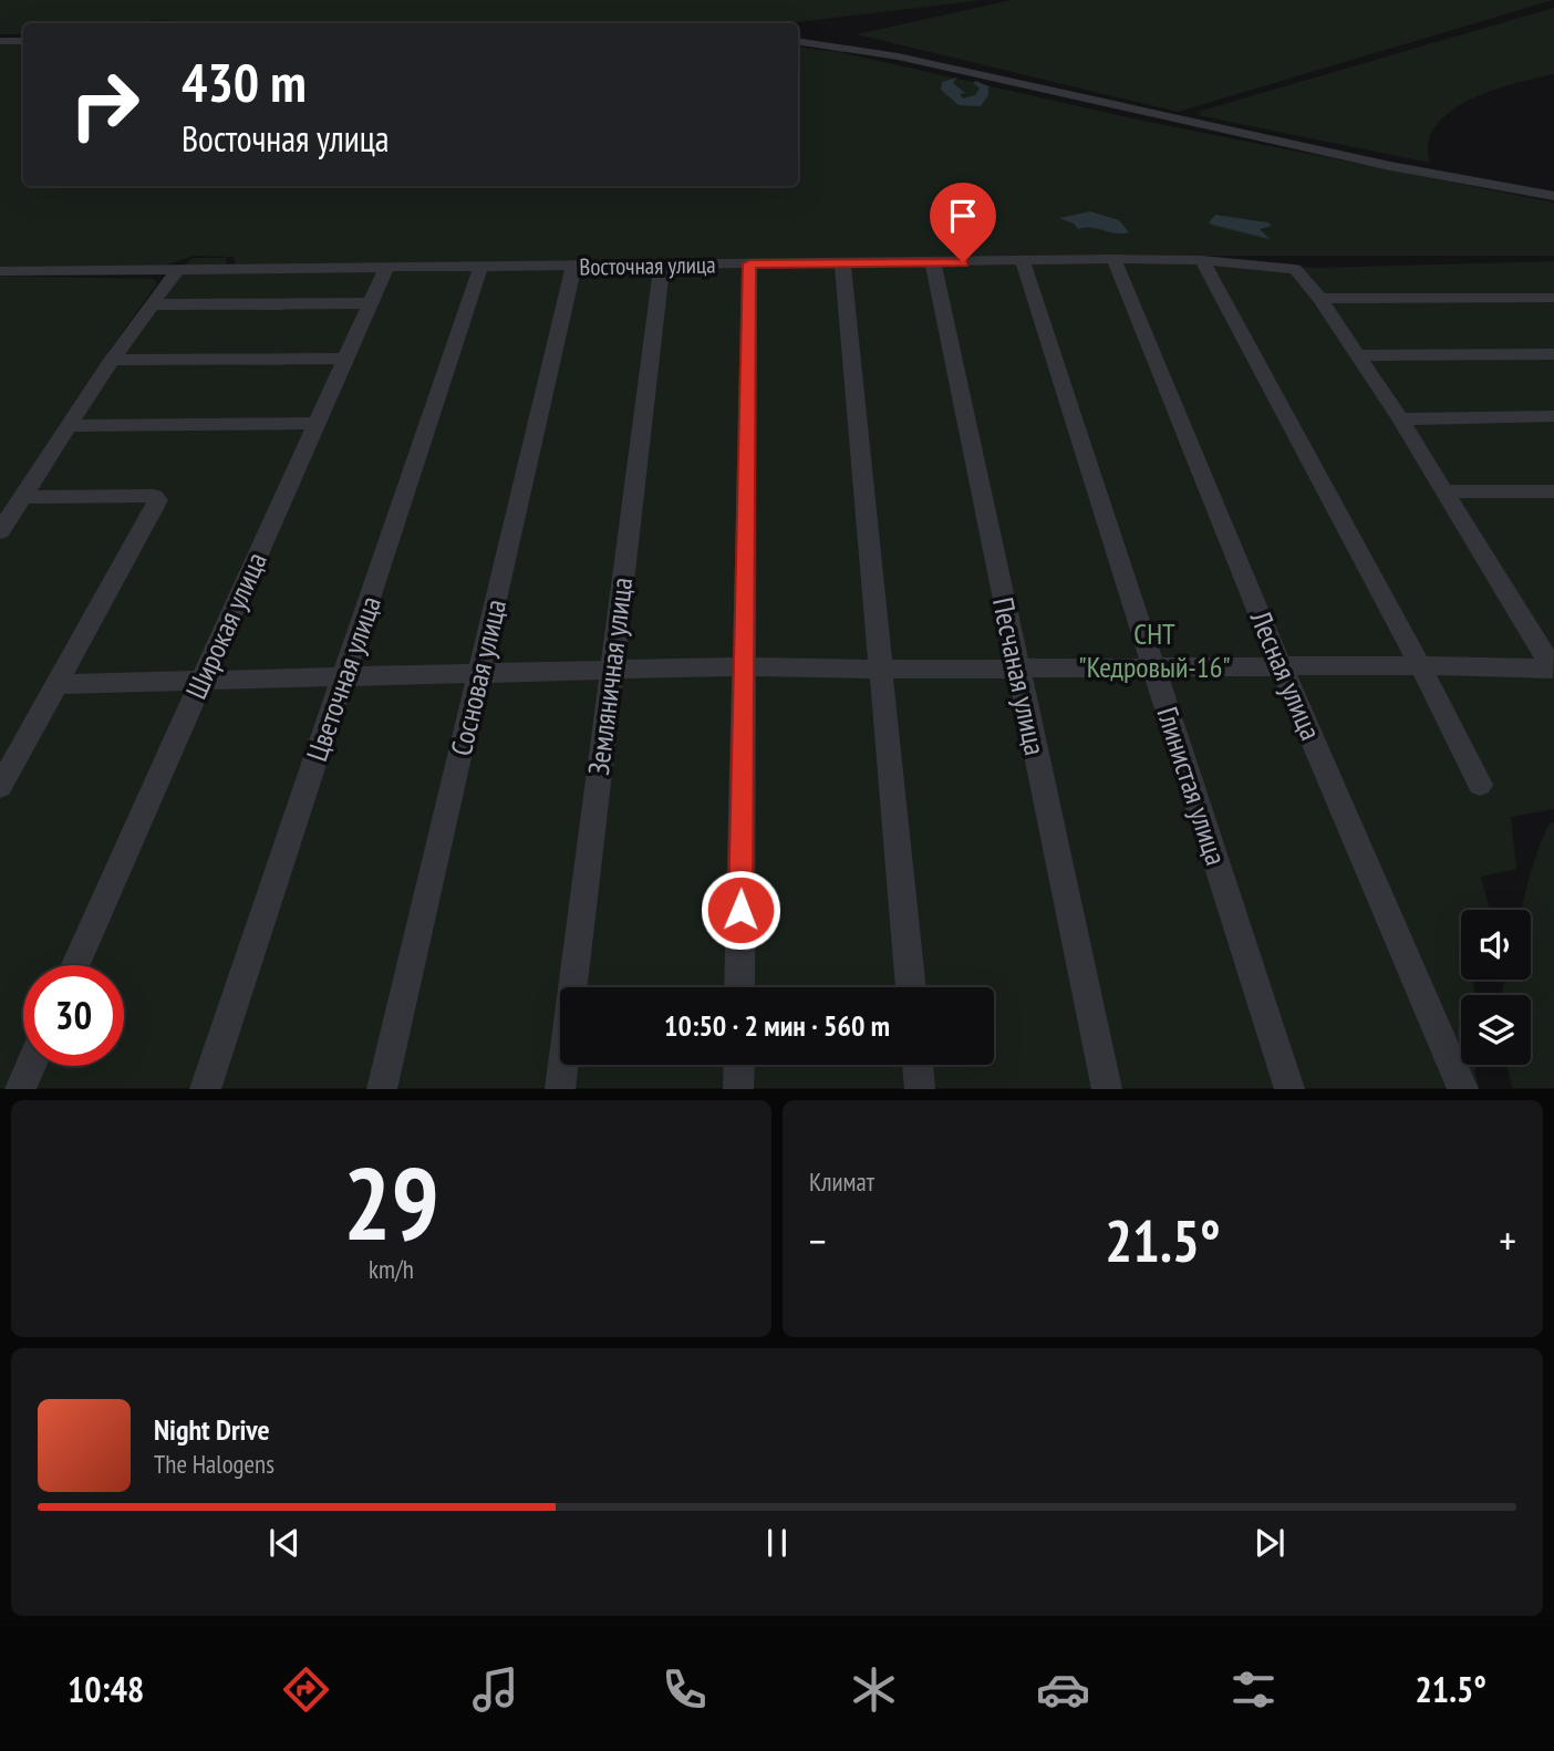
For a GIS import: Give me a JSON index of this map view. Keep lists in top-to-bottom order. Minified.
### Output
{"streets":{"street":["Восточная улица","Широкая улица","Лесная улица","Земляничная улица","Песчаная улица","Сосновая улица","Цветочная улица","Глинистая улица"]},"crossings":[["Восточная улица","Широкая улица"],["Восточная улица","Лесная улица"],["Восточная улица","Земляничная улица"],["Восточная улица","Песчаная улица"],["Восточная улица","Сосновая улица"],["Восточная улица","Цветочная улица"],["Восточная улица","Глинистая улица"]],"parks":["СНТ \"Кедровый-16\""],"page":{"turn":["430 m","Восточная улица"],"limit":"30","trip":"10:50 · 2 мин · 560 m","tile":[["29","km/h"],"Климат"],"heat":["−","21.5°","+"],"song":["Night Drive","The Halogens"],"tabs":["10:48","21.5°"]}}
